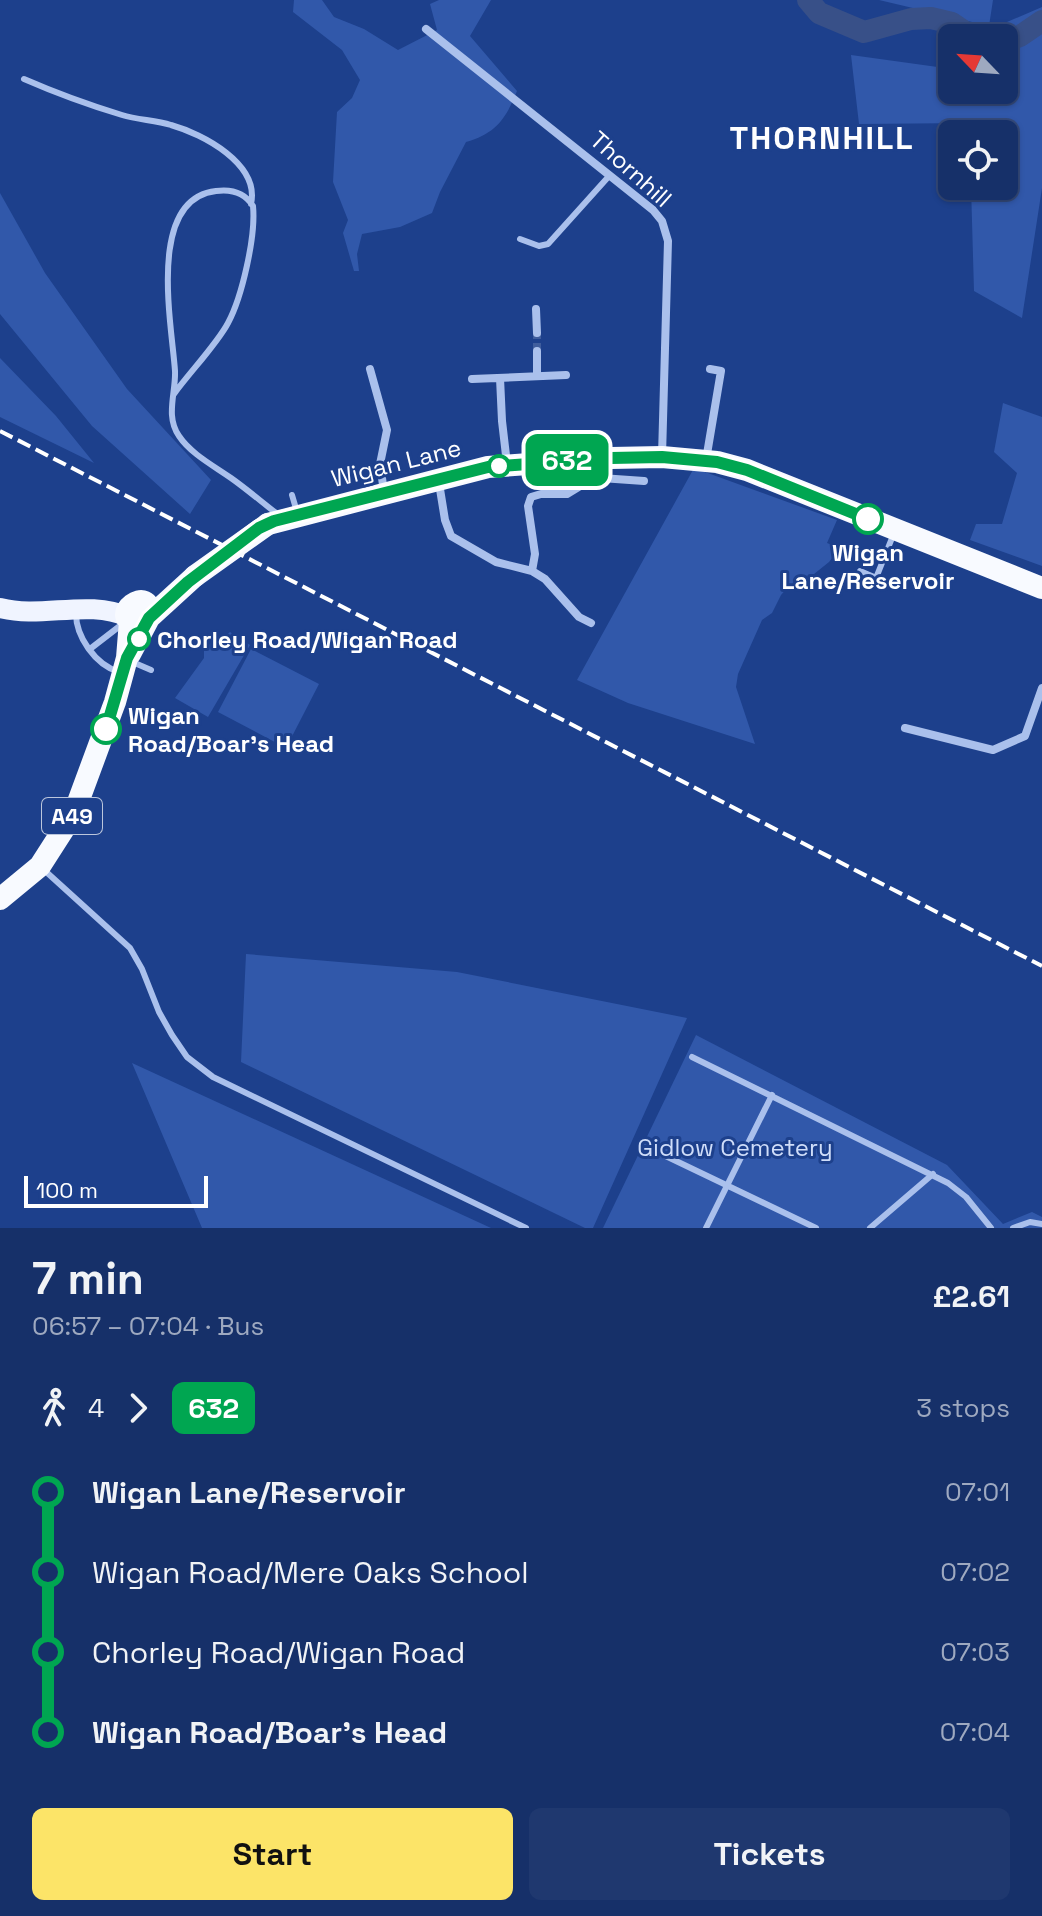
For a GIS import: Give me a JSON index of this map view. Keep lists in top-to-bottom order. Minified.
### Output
{"streets":{"highway":["Wigan Lane","A49"],"street":["Thornhill"]},"crossings":[["Thornhill","Wigan Lane"]],"districts":["THORNHILL"],"parks":["Gidlow Cemetery"],"places":["Wigan Lane/Reservoir","Chorley Road/Wigan Road","Wigan Road/Boar's Head"],"lines":["bus line 632"],"scale_bar":"100 m","north":"top left","page":{"on_map":"632","scale":"100 m","heading":["7 min","06:57 – 07:04 · Bus","£2.61"],"legs":["4","632","3 stops"],"list":[{"name":"Wigan Lane/Reservoir","value":"07:01"},{"name":"Wigan Road/Mere Oaks School","value":"07:02"},{"name":"Chorley Road/Wigan Road","value":"07:03"},{"name":"Wigan Road/Boar's Head","value":"07:04"}],"buttons":["Start","Tickets"]}}
